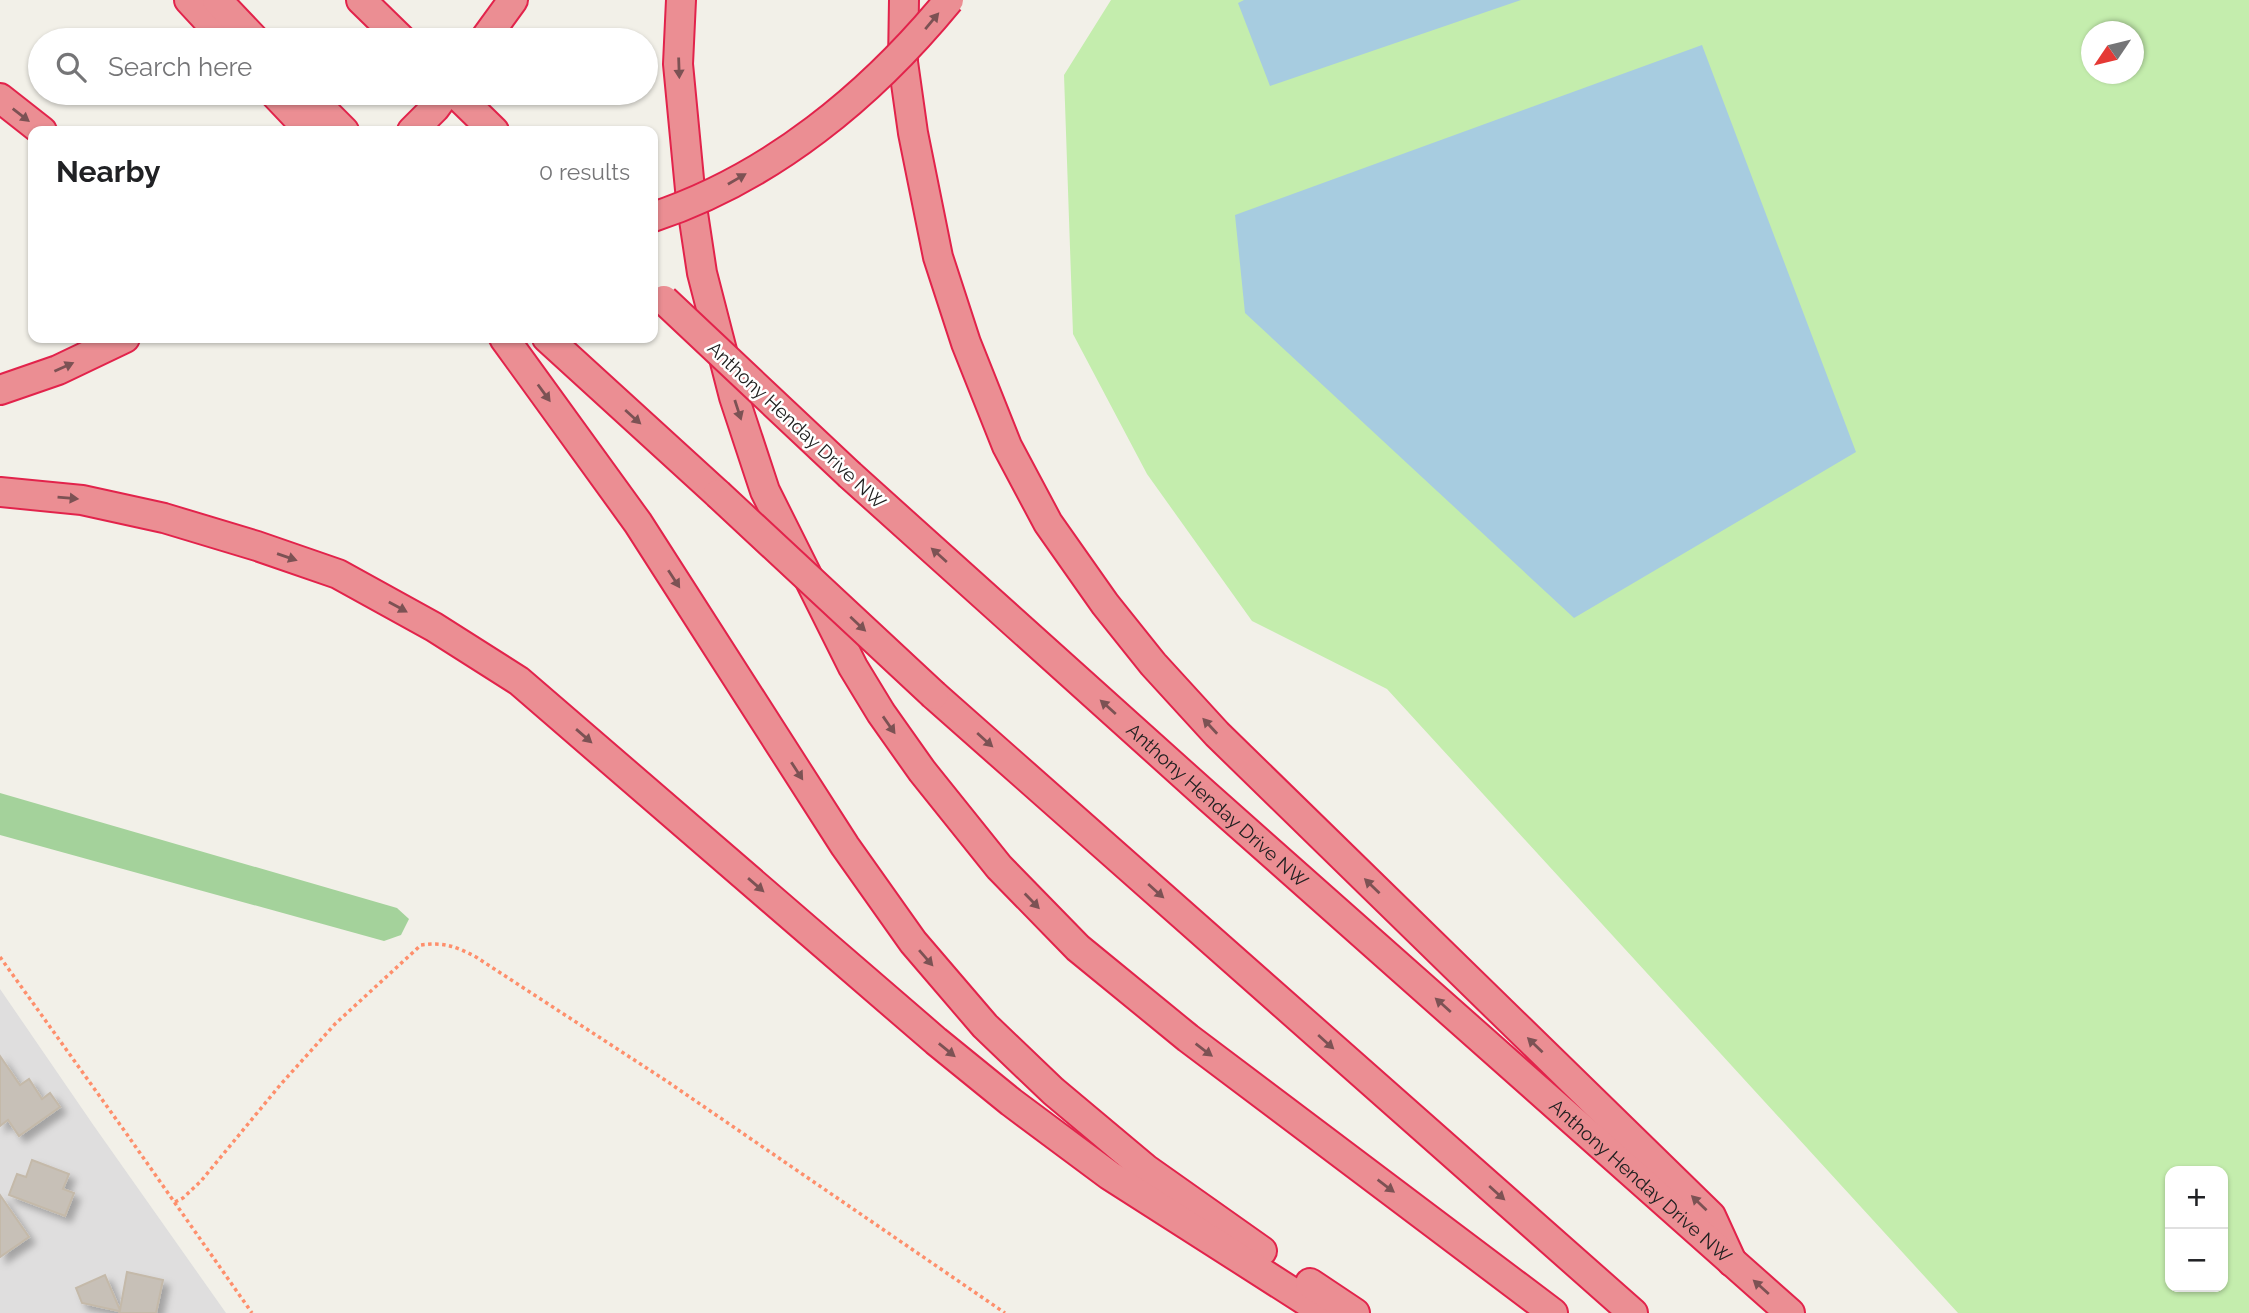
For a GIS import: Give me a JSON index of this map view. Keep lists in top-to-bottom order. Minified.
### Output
{"streets":{"highway":["Anthony Henday Drive NW"]},"north":"bottom left","page":{"search":"Search here","heading":["Nearby","0 results"],"map_buttons":["+","−"]}}
